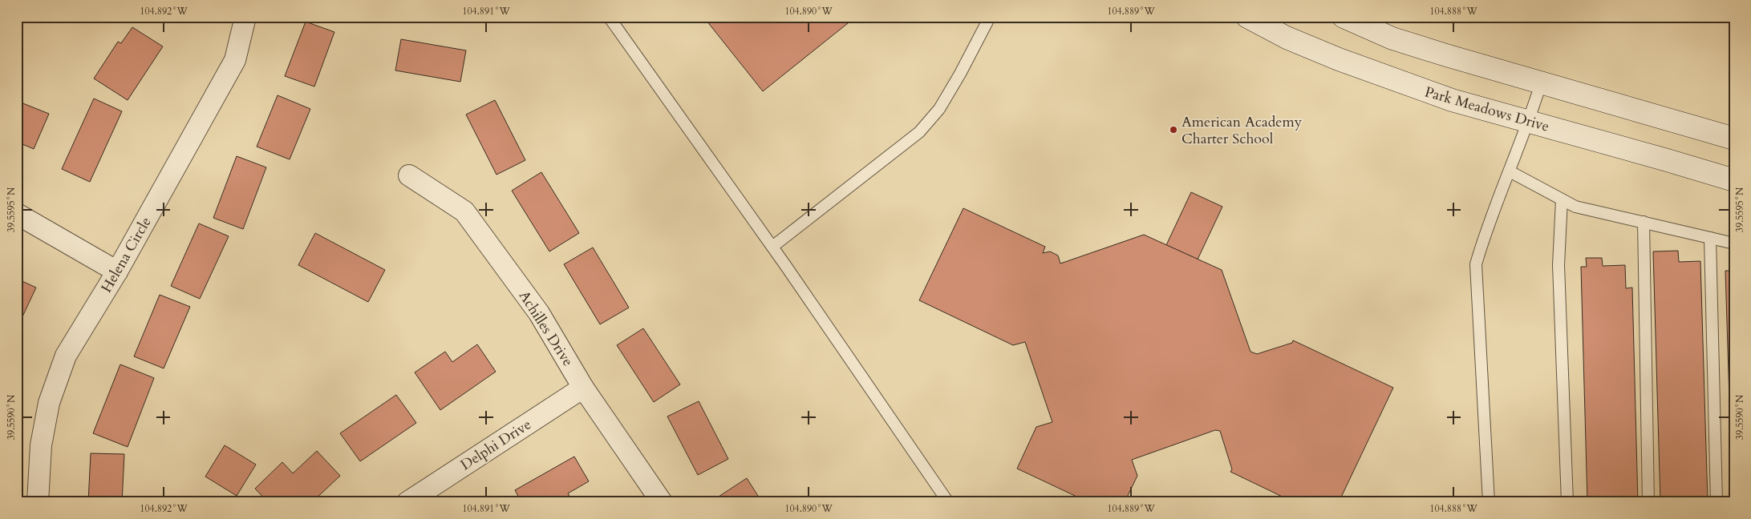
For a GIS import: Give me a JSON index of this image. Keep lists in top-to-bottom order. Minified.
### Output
{"streets":{"main road":["Park Meadows Drive"],"street":["Helena Circle","Achilles Drive","Delphi Drive"]},"crossings":[["Achilles Drive","Delphi Drive"]],"places":["American Academy Charter School"],"coordinates":["104.892°W","104.891°W","104.890°W","104.889°W","104.888°W","39.5595°N","39.5590°N"]}
